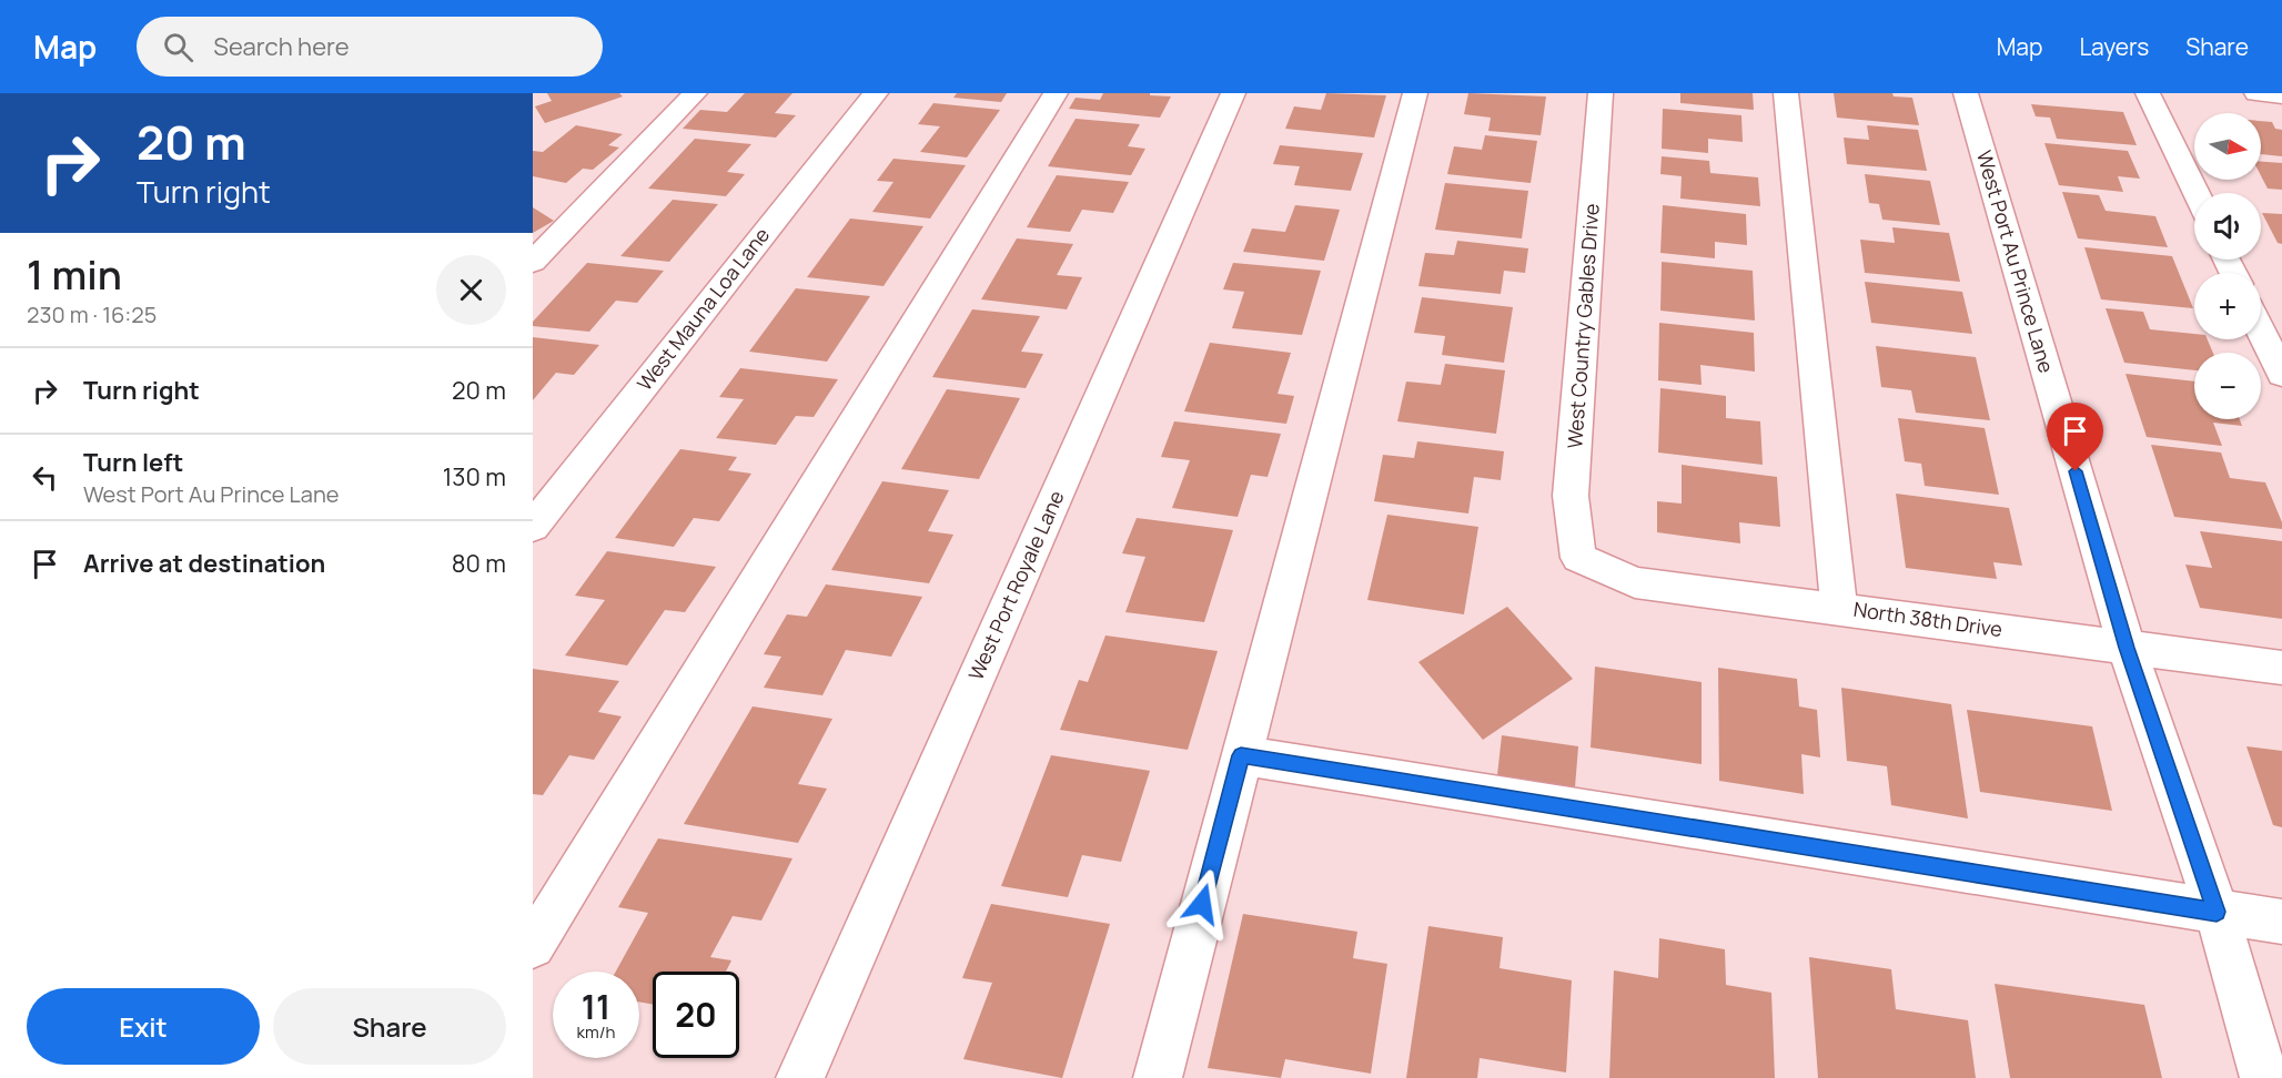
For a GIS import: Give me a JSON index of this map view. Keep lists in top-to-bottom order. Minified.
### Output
{"streets":{"street":["West Port Au Prince Lane","West Mauna Loa Lane","West Country Gables Drive","West Port Royale Lane","North 38th Drive"]},"crossings":[["West Port Au Prince Lane","North 38th Drive"],["West Country Gables Drive","North 38th Drive"]],"north":"right","page":{"header":"Map","search":"Search here","nav":["Map","Layers","Share"],"turn":["20 m","Turn right"],"map_buttons":["+","−"],"heading":["1 min","230 m · 16:25"],"list":[{"name":"Turn right","value":"20 m"},{"name":"Turn left","note":"West Port Au Prince Lane","value":"130 m"},{"name":"Arrive at destination","value":"80 m"}],"speed":"11 km/h","limit":"20","buttons":["Exit","Share"]}}
